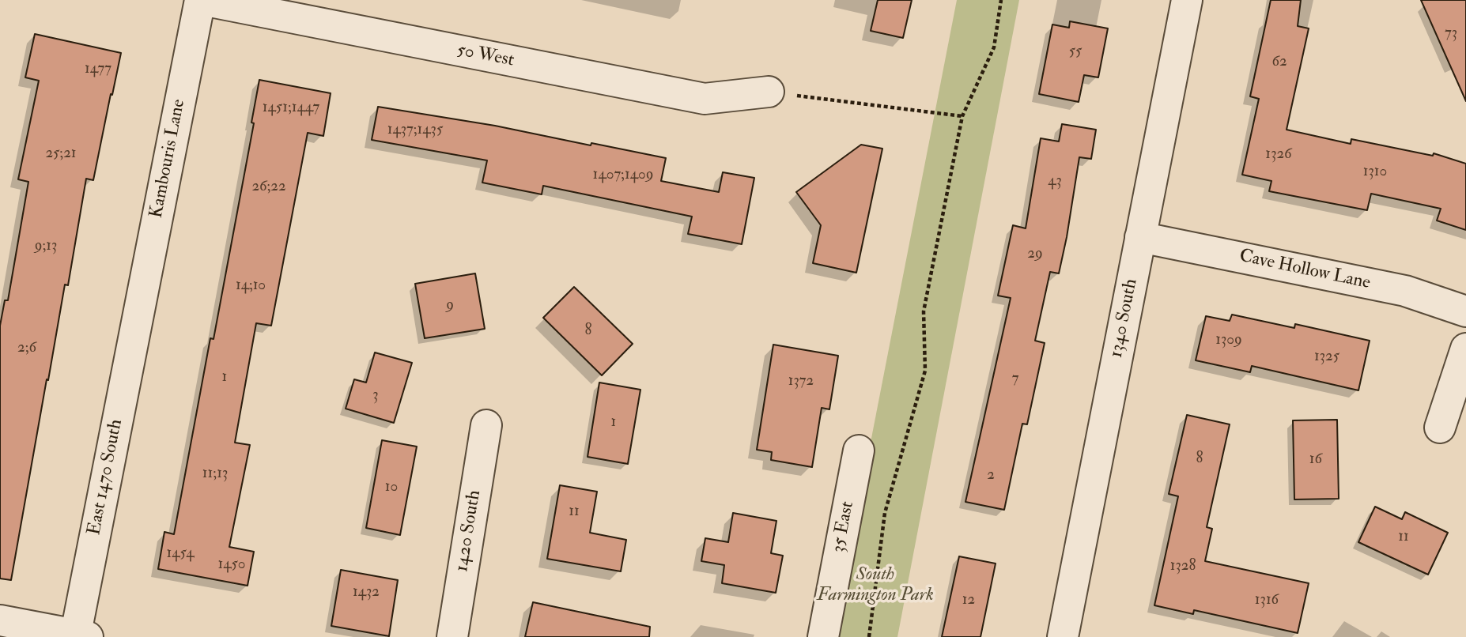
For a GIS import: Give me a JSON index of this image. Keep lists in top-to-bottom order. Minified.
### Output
{"streets":{"street":["50 West","Kambouris Lane","Cave Hollow Lane","1340 South","East 1470 South","35 East","1420 South"]},"crossings":[["50 West","Kambouris Lane"],["Kambouris Lane","East 1470 South"],["Cave Hollow Lane","1340 South"]],"parks":["South Farmington Park"],"house_numbers":["73","55","62","1477","1451;1447","1437;1435","25;21","1326","1310","1407;1409","43","26;22","9;13","29","14;10","9","8","1309","2;6","1325","1","7","1372","3","1","8","16","11;13","2","10","11","11","1454","1450","1328","1432","12","1316"]}
